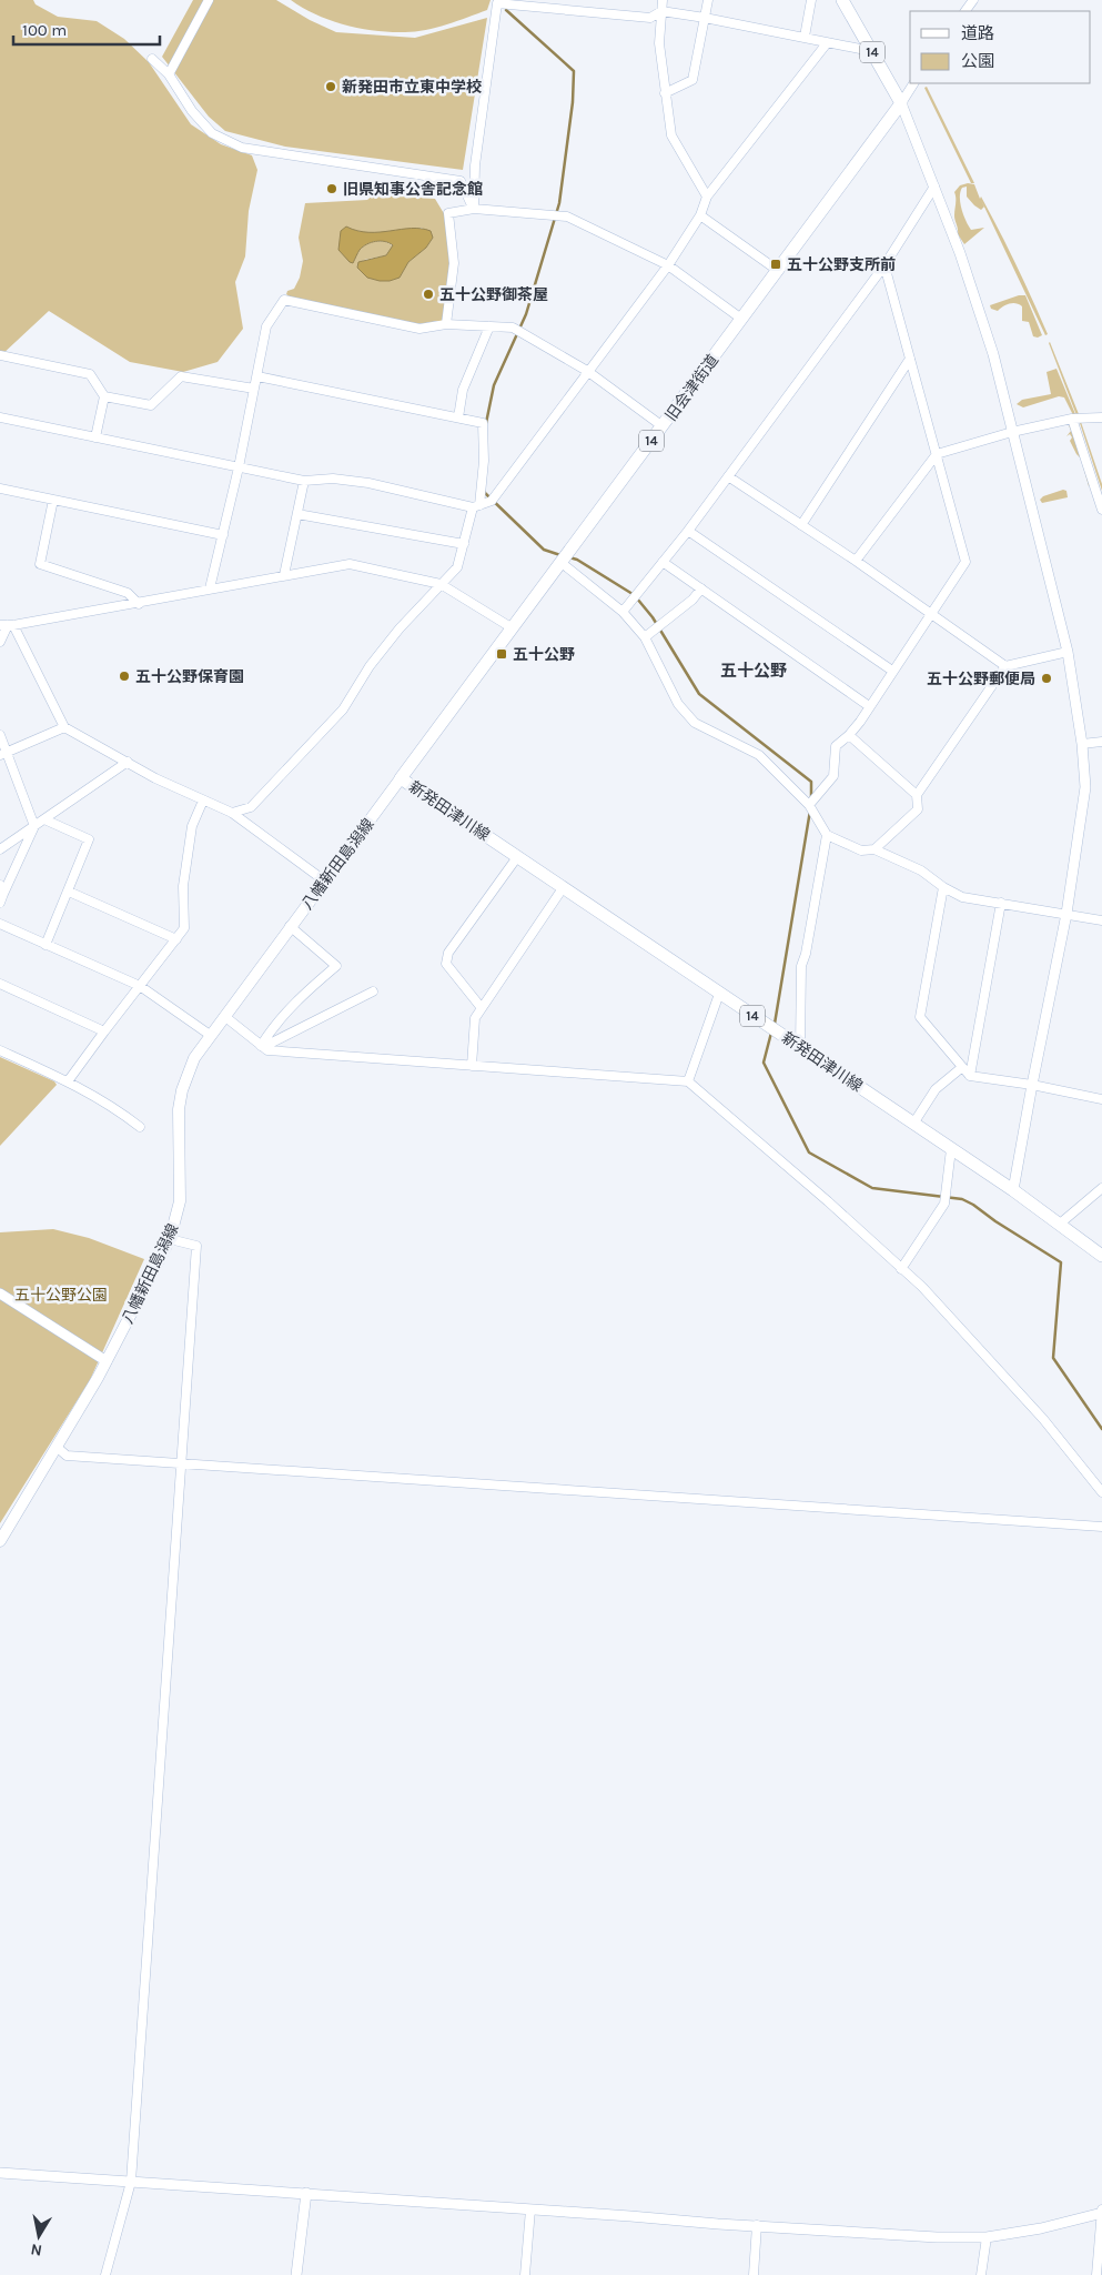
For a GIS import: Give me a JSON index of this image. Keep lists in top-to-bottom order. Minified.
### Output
{"streets":{"main road":["14","旧会津街道","新発田津川線","八幡新田島潟線"]},"crossings":[["14","旧会津街道"],["旧会津街道","新発田津川線"],["旧会津街道","八幡新田島潟線"],["新発田津川線","八幡新田島潟線"]],"districts":["五十公野"],"parks":["五十公野公園"],"places":{"other":["新発田市立東中学校","旧県知事公舎記念館","五十公野御茶屋","五十公野保育園","五十公野郵便局"],"transit":["五十公野支所前","五十公野"]},"legend":["道路","公園"],"scale_bar":"100 m","north":"bottom"}
